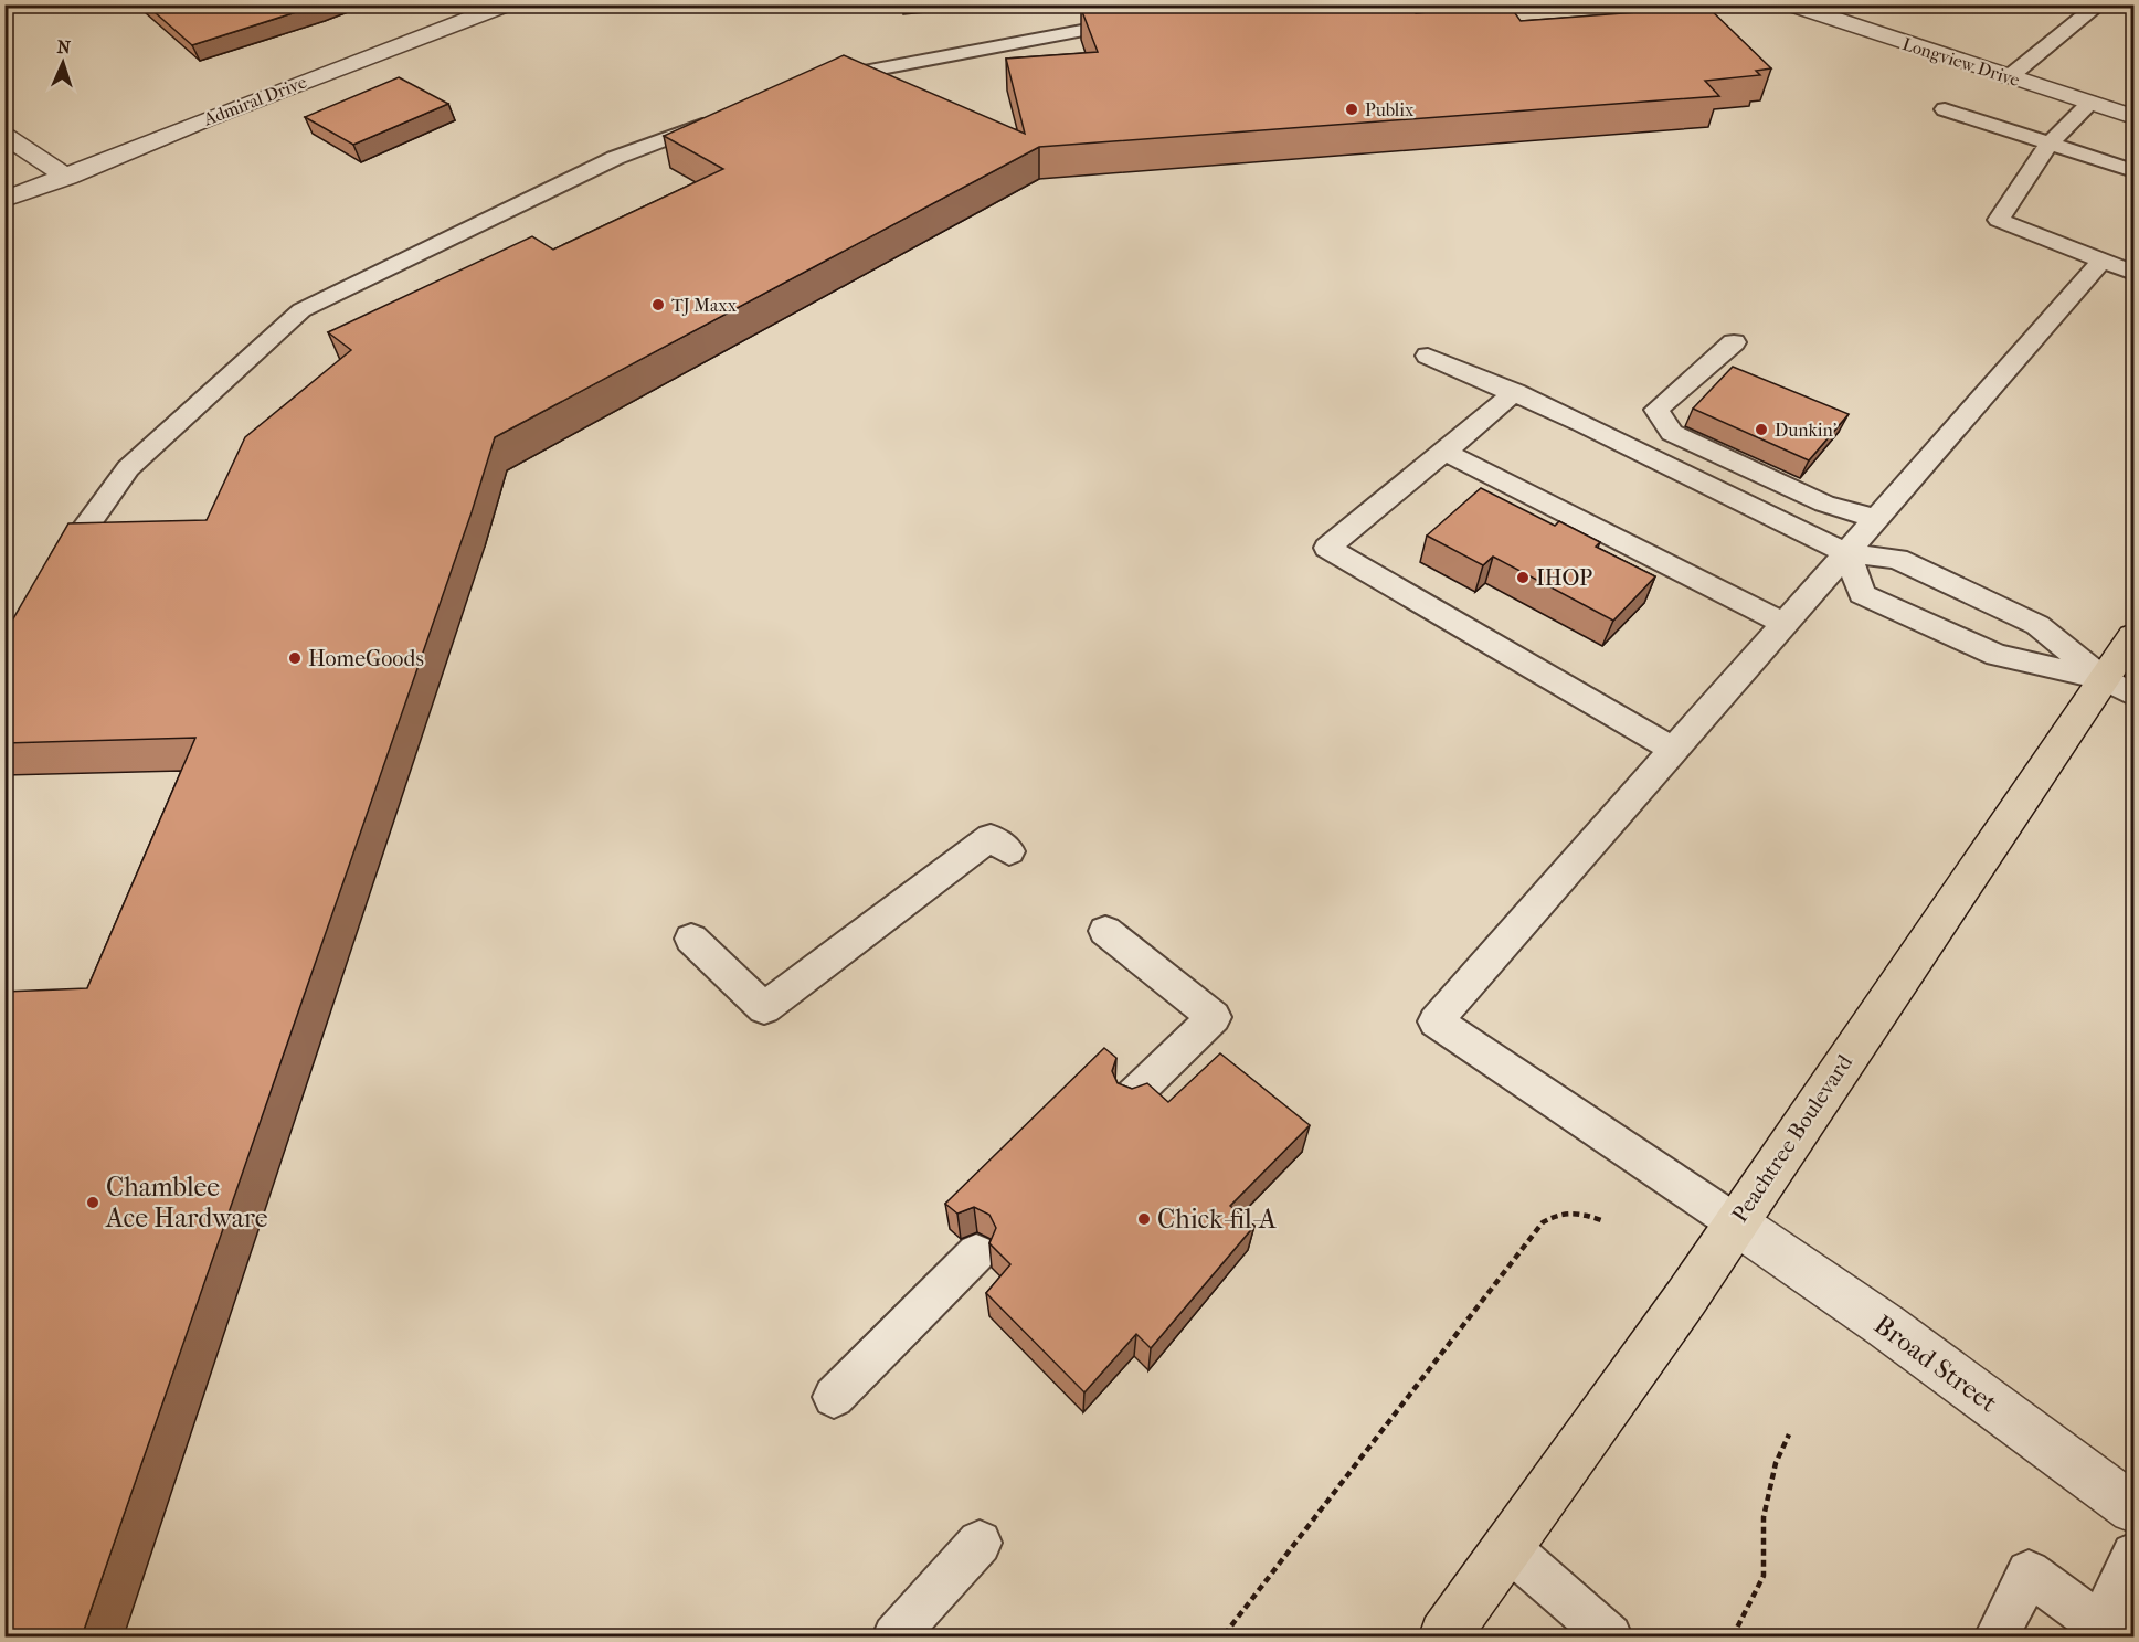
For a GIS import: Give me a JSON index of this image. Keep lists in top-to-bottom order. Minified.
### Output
{"streets":{"highway":["Peachtree Boulevard"],"street":["Longview Drive","Admiral Drive","Broad Street"]},"crossings":[["Peachtree Boulevard","Broad Street"]],"places":["Publix","TJ Maxx","Dunkin'","IHOP","HomeGoods","Chamblee Ace Hardware","Chick-fil-A"],"north":"top"}
